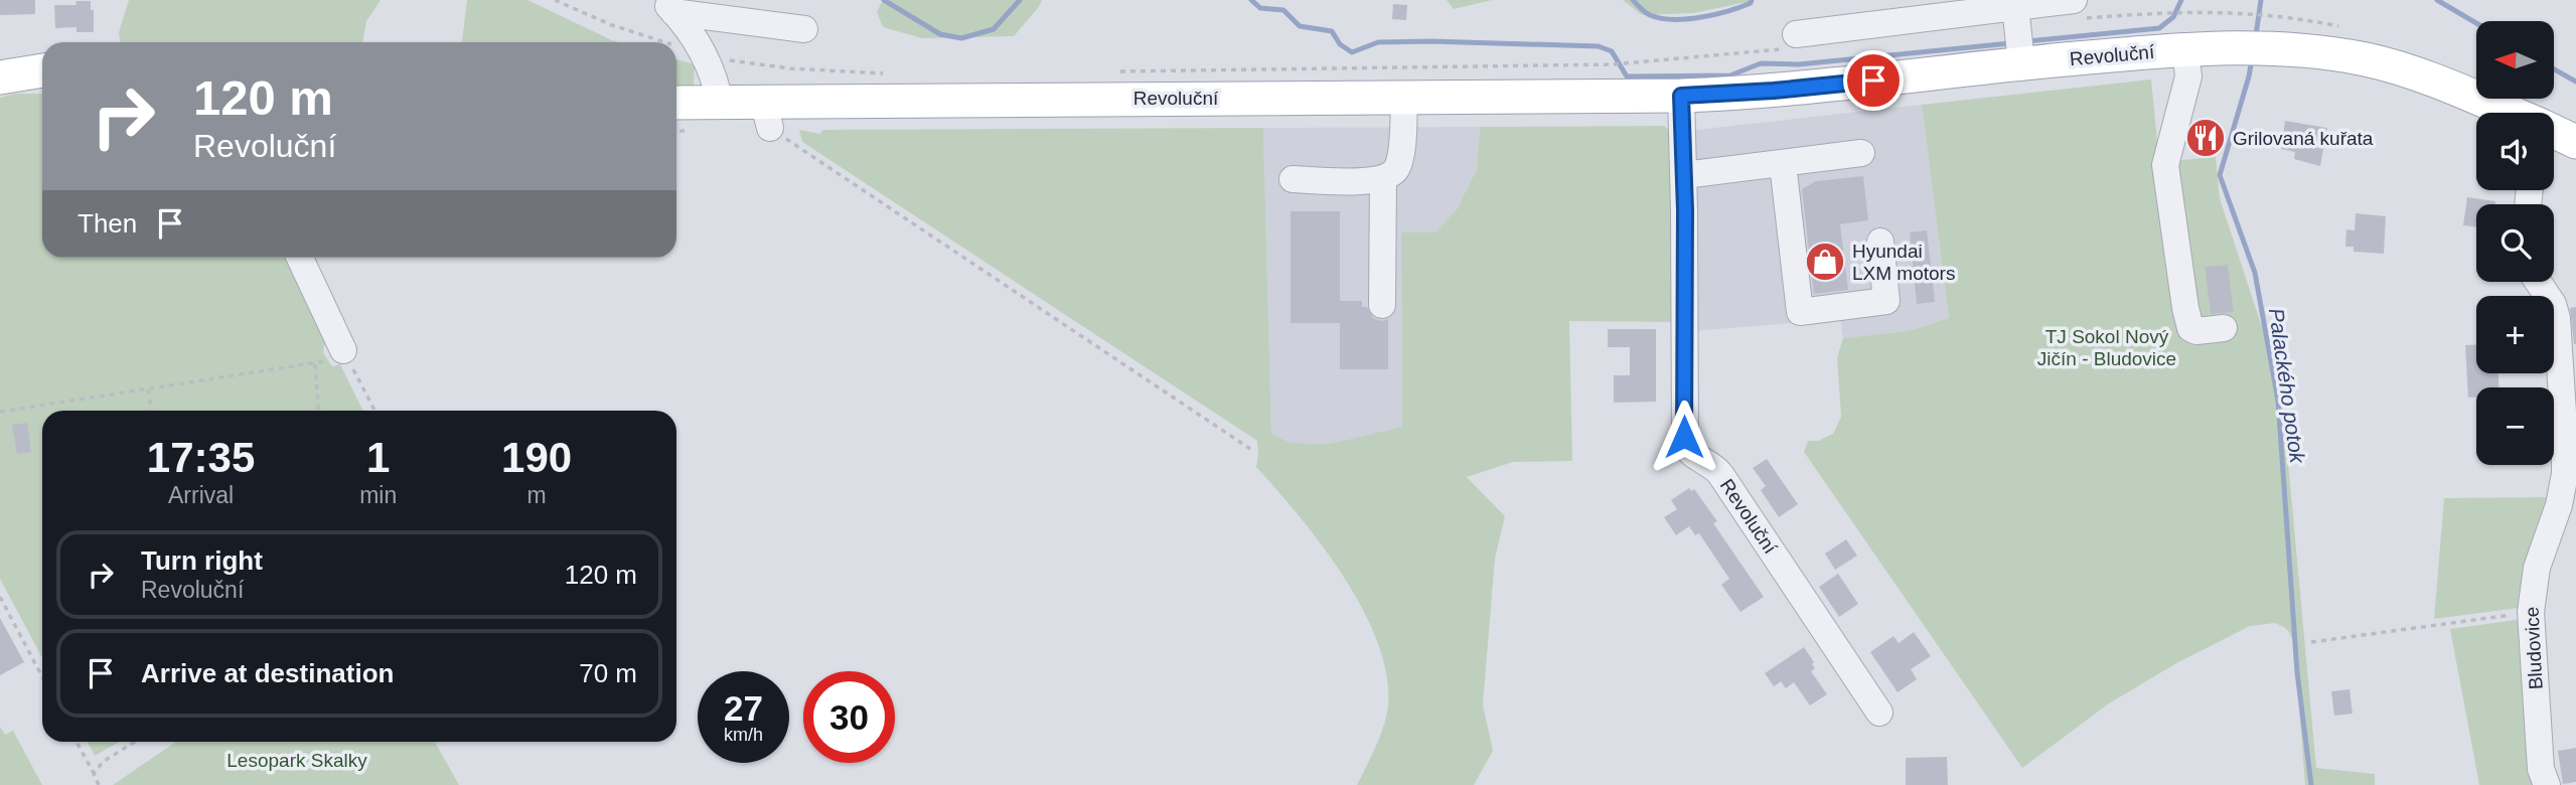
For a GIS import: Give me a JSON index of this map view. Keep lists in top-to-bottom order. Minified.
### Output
{"streets":{"main road":["Revoluční"],"street":["Bludovice"]},"water":["Palackého potok"],"parks":["TJ Sokol Nový Jičín - Bludovice","Lesopark Skalky"],"places":{"restaurant":["Grilovaná kuřata"],"shop":["Hyundai LXM motors"]},"north":"left","page":{"map_buttons":["+","−"],"turn":["120 m","Revoluční"],"then":"Then","eta":["17:35","Arrival","1","min","190","m"],"list":[{"name":"Turn right","note":"Revoluční","value":"120 m"},{"name":"Arrive at destination","value":"70 m"}],"speed":"27 km/h","limit":"30"}}
